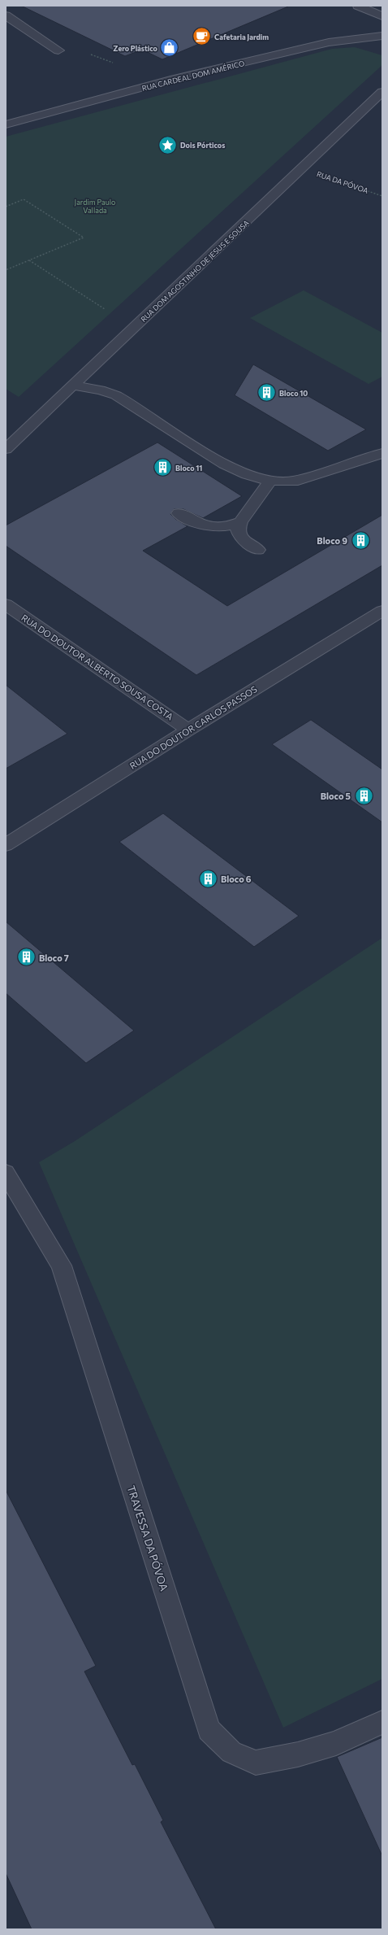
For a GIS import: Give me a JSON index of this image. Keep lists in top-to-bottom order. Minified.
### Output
{"streets":{"street":["RUA CARDEAL DOM AMÉRICO","RUA DOM AGOSTINHO DE JESUS E SOUSA","RUA DO DOUTOR ALBERTO SOUSA COSTA","RUA DO DOUTOR CARLOS PASSOS","TRAVESSA DA PÓVOA"],"path":["RUA DA PÓVOA"]},"crossings":[["RUA DA PÓVOA","RUA DOM AGOSTINHO DE JESUS E SOUSA"],["RUA DO DOUTOR ALBERTO SOUSA COSTA","RUA DO DOUTOR CARLOS PASSOS"]],"parks":["Jardim Paulo Vallada"],"places":{"cafe":["Cafetaria Jardim"],"shop":["Zero Plástico"],"place":["Dois Pórticos"],"building":["Bloco 10","Bloco 11","Bloco 9","Bloco 5","Bloco 6","Bloco 7"]}}
